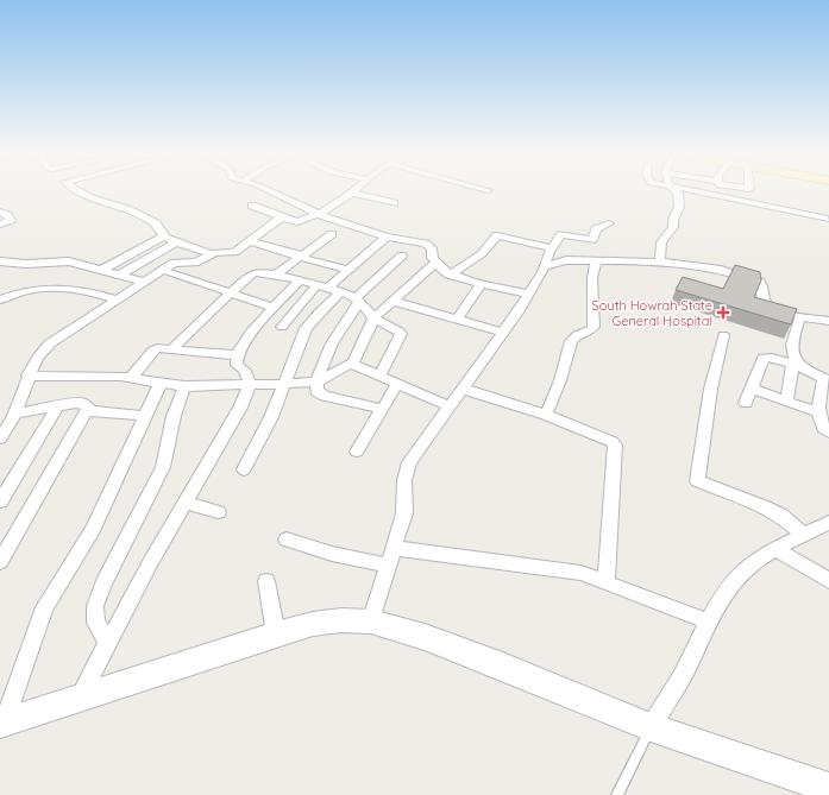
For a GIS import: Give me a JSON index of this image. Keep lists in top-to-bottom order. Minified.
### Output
{"places":{"health":["South Howrah State General Hospital"]}}
